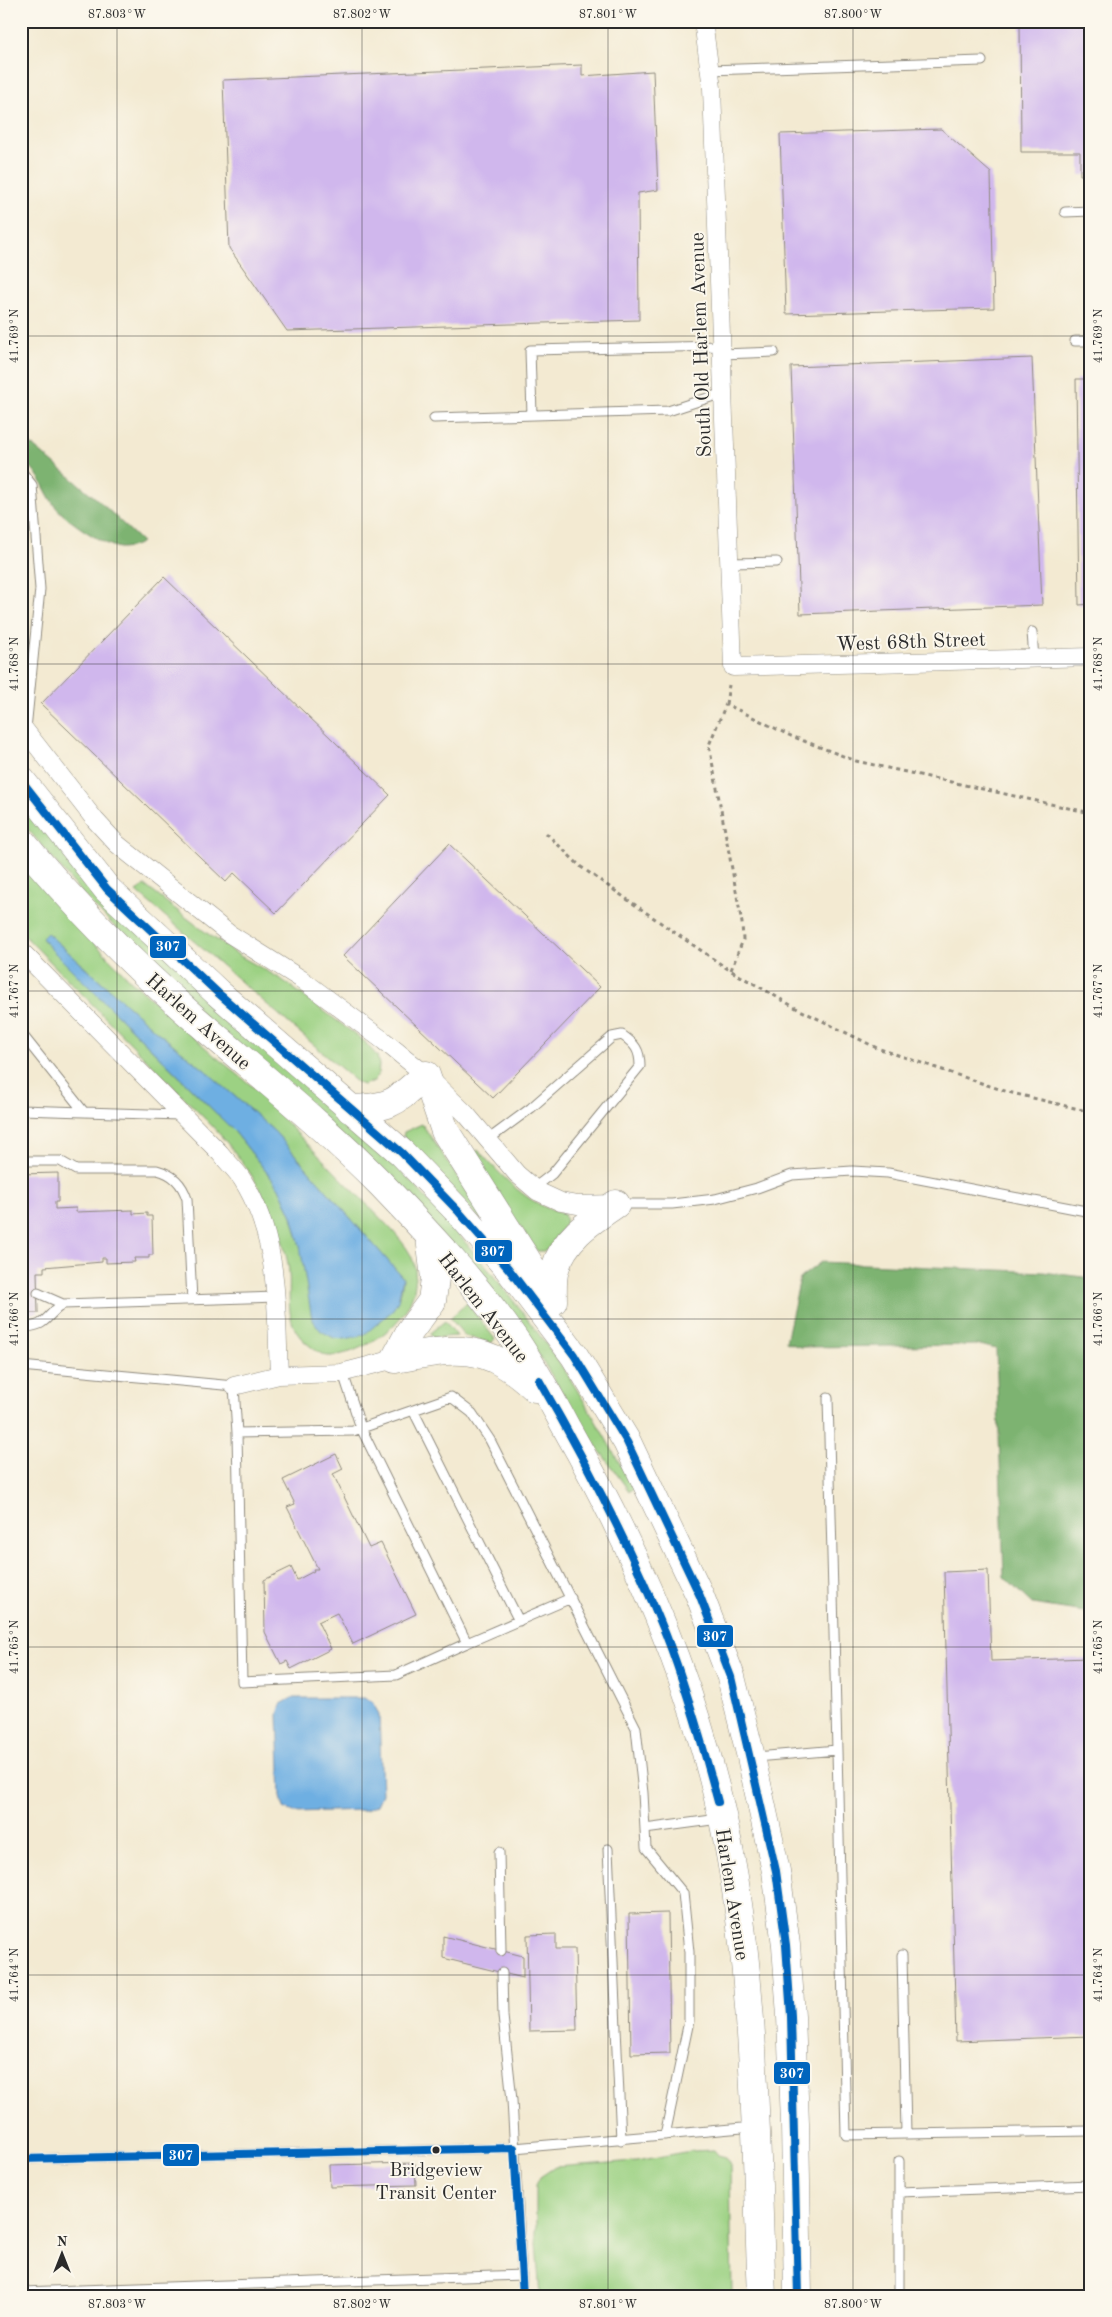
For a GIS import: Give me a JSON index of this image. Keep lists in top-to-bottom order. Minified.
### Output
{"streets":{"main road":["Harlem Avenue"],"street":["South Old Harlem Avenue","West 68th Street"]},"crossings":[["South Old Harlem Avenue","West 68th Street"]],"places":["Bridgeview Transit Center"],"lines":["transit line 307"],"north":"top","coordinates":["87.803°W","87.802°W","87.801°W","87.800°W","41.769°N","41.768°N","41.767°N","41.766°N","41.765°N","41.764°N"]}
